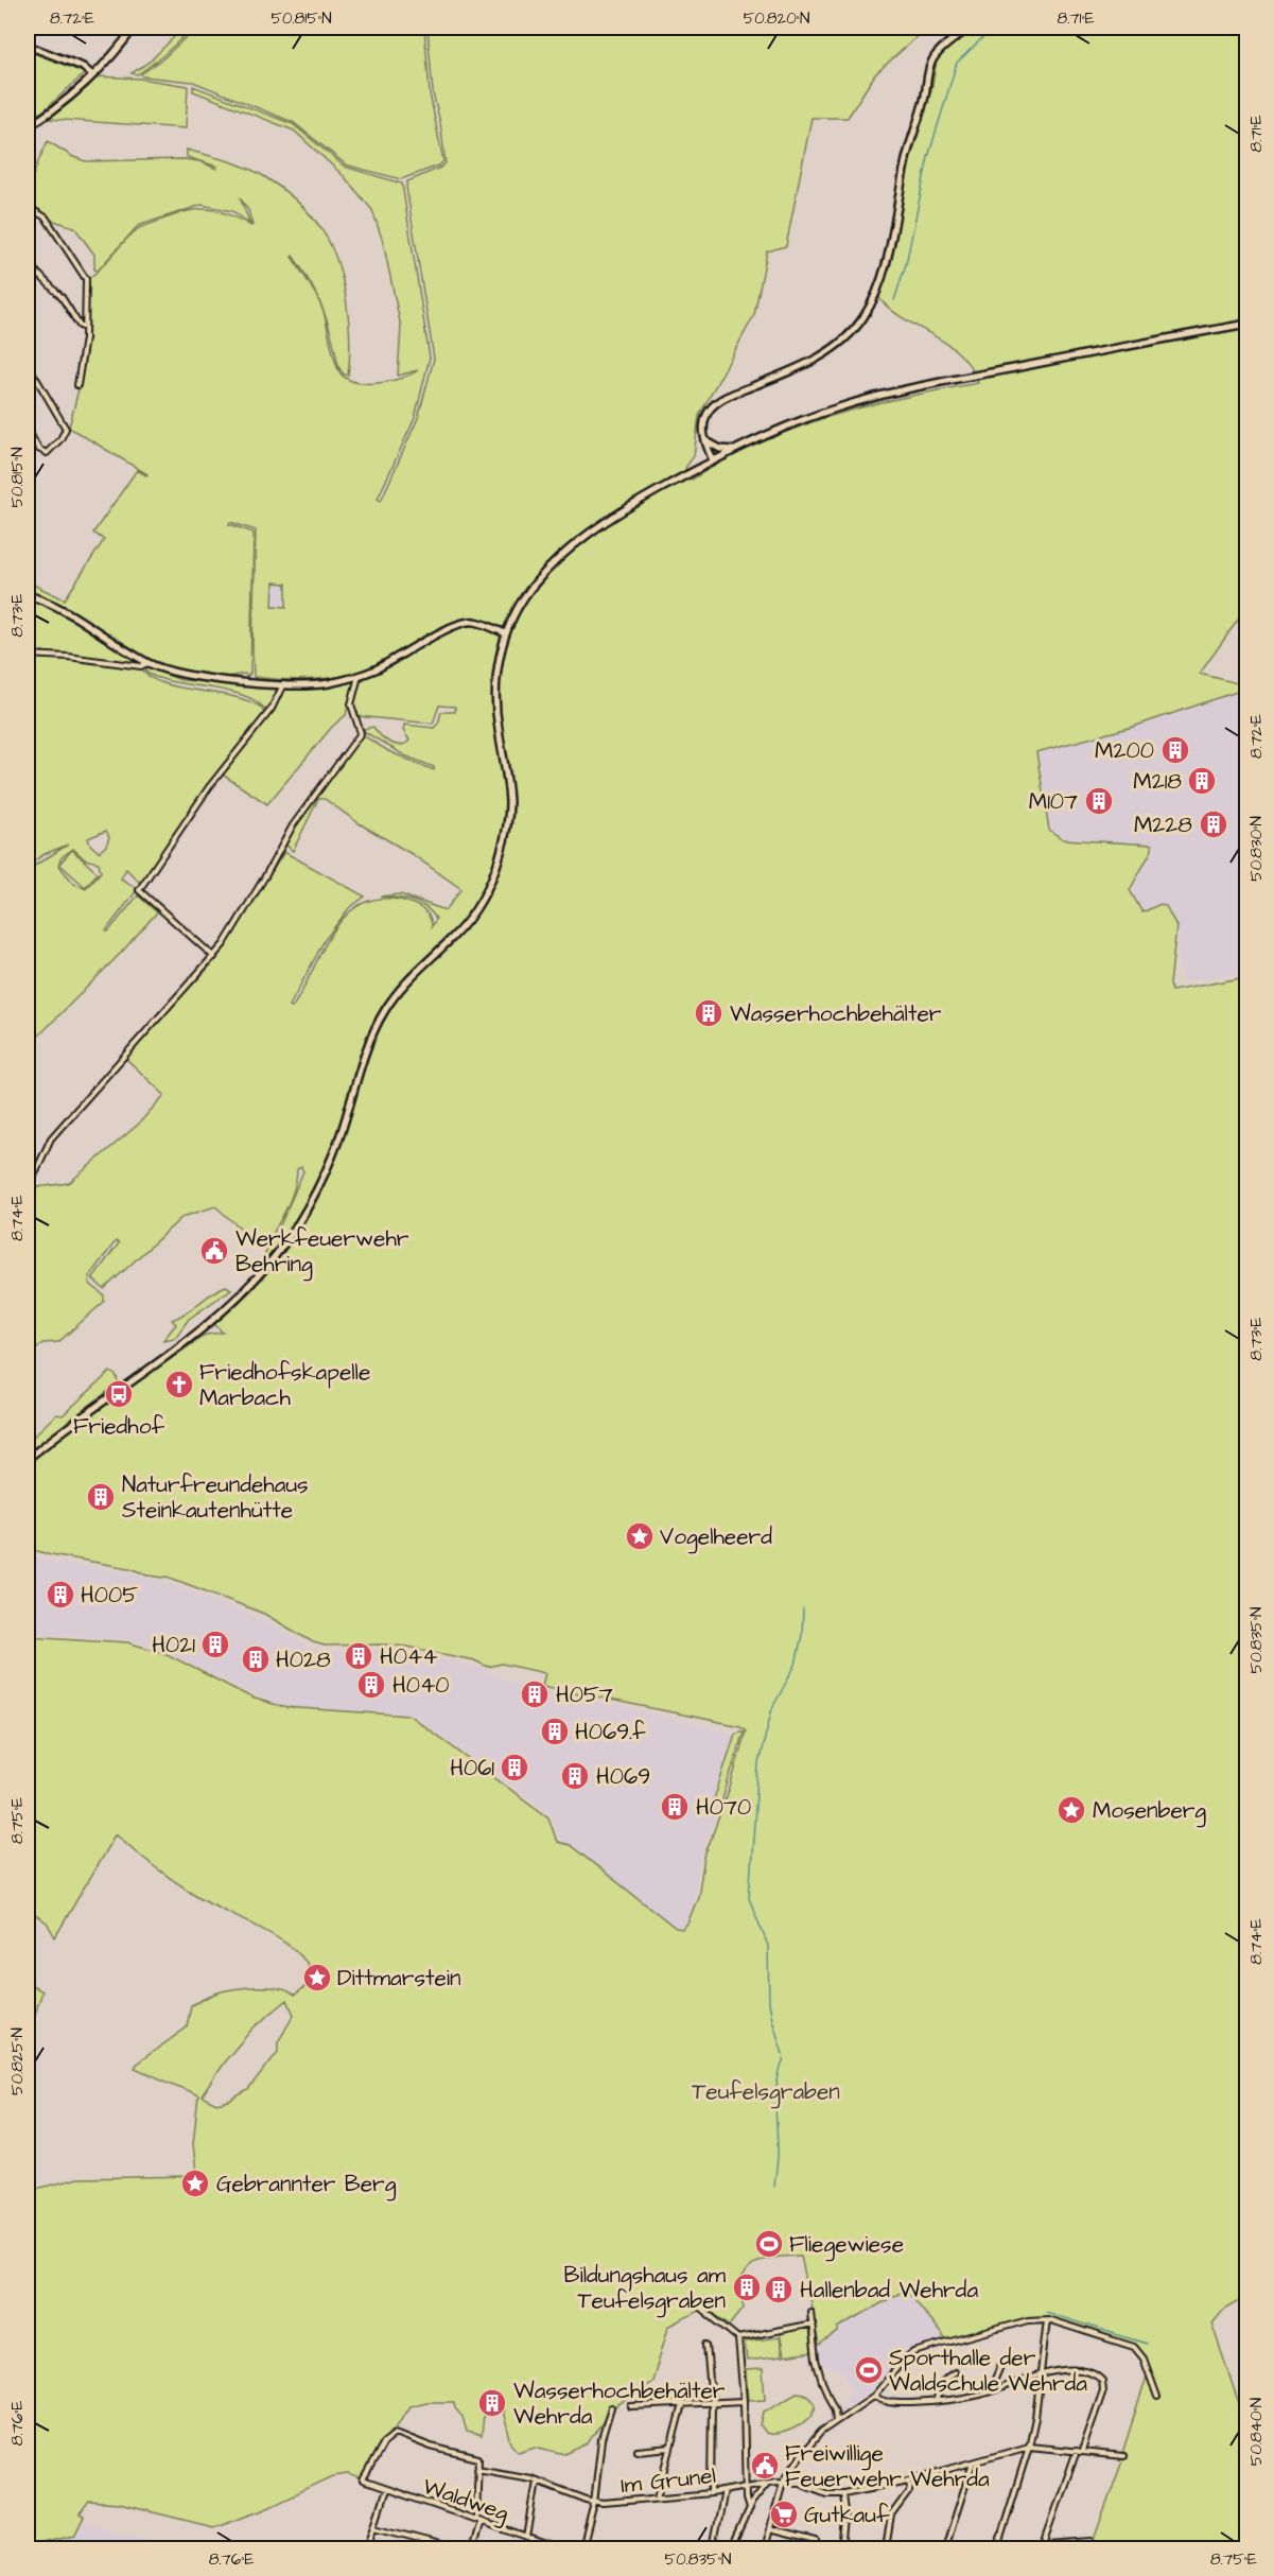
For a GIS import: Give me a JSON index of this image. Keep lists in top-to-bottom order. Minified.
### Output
{"streets":{"street":["Im Grunel","Waldweg"]},"parks":["Teufelsgraben"],"places":{"building":["M200","M218","M107","M228","Wasserhochbehälter","Naturfreundehaus Steinkautenhütte","H005","H021","H044","H028","H040","H057","H069.f","H061","H069","H070","Bildungshaus am Teufelsgraben","Hallenbad Wehrda","Wasserhochbehälter Wehrda"],"public building":["Werkfeuerwehr Behring","Freiwillige Feuerwehr Wehrda"],"church":["Friedhofskapelle Marbach"],"bus stop":["Friedhof"],"place":["Vogelheerd","Mosenberg","Dittmarstein","Gebrannter Berg"],"sports":["Fliegewiese","Sporthalle der Waldschule Wehrda"],"supermarket":["Gutkauf"]},"coordinates":["8.72°E","50.815°N","50.820°N","8.71°E","8.73°E","50.830°N","8.74°E","50.835°N","8.75°E","50.825°N","8.76°E","50.840°N"]}
